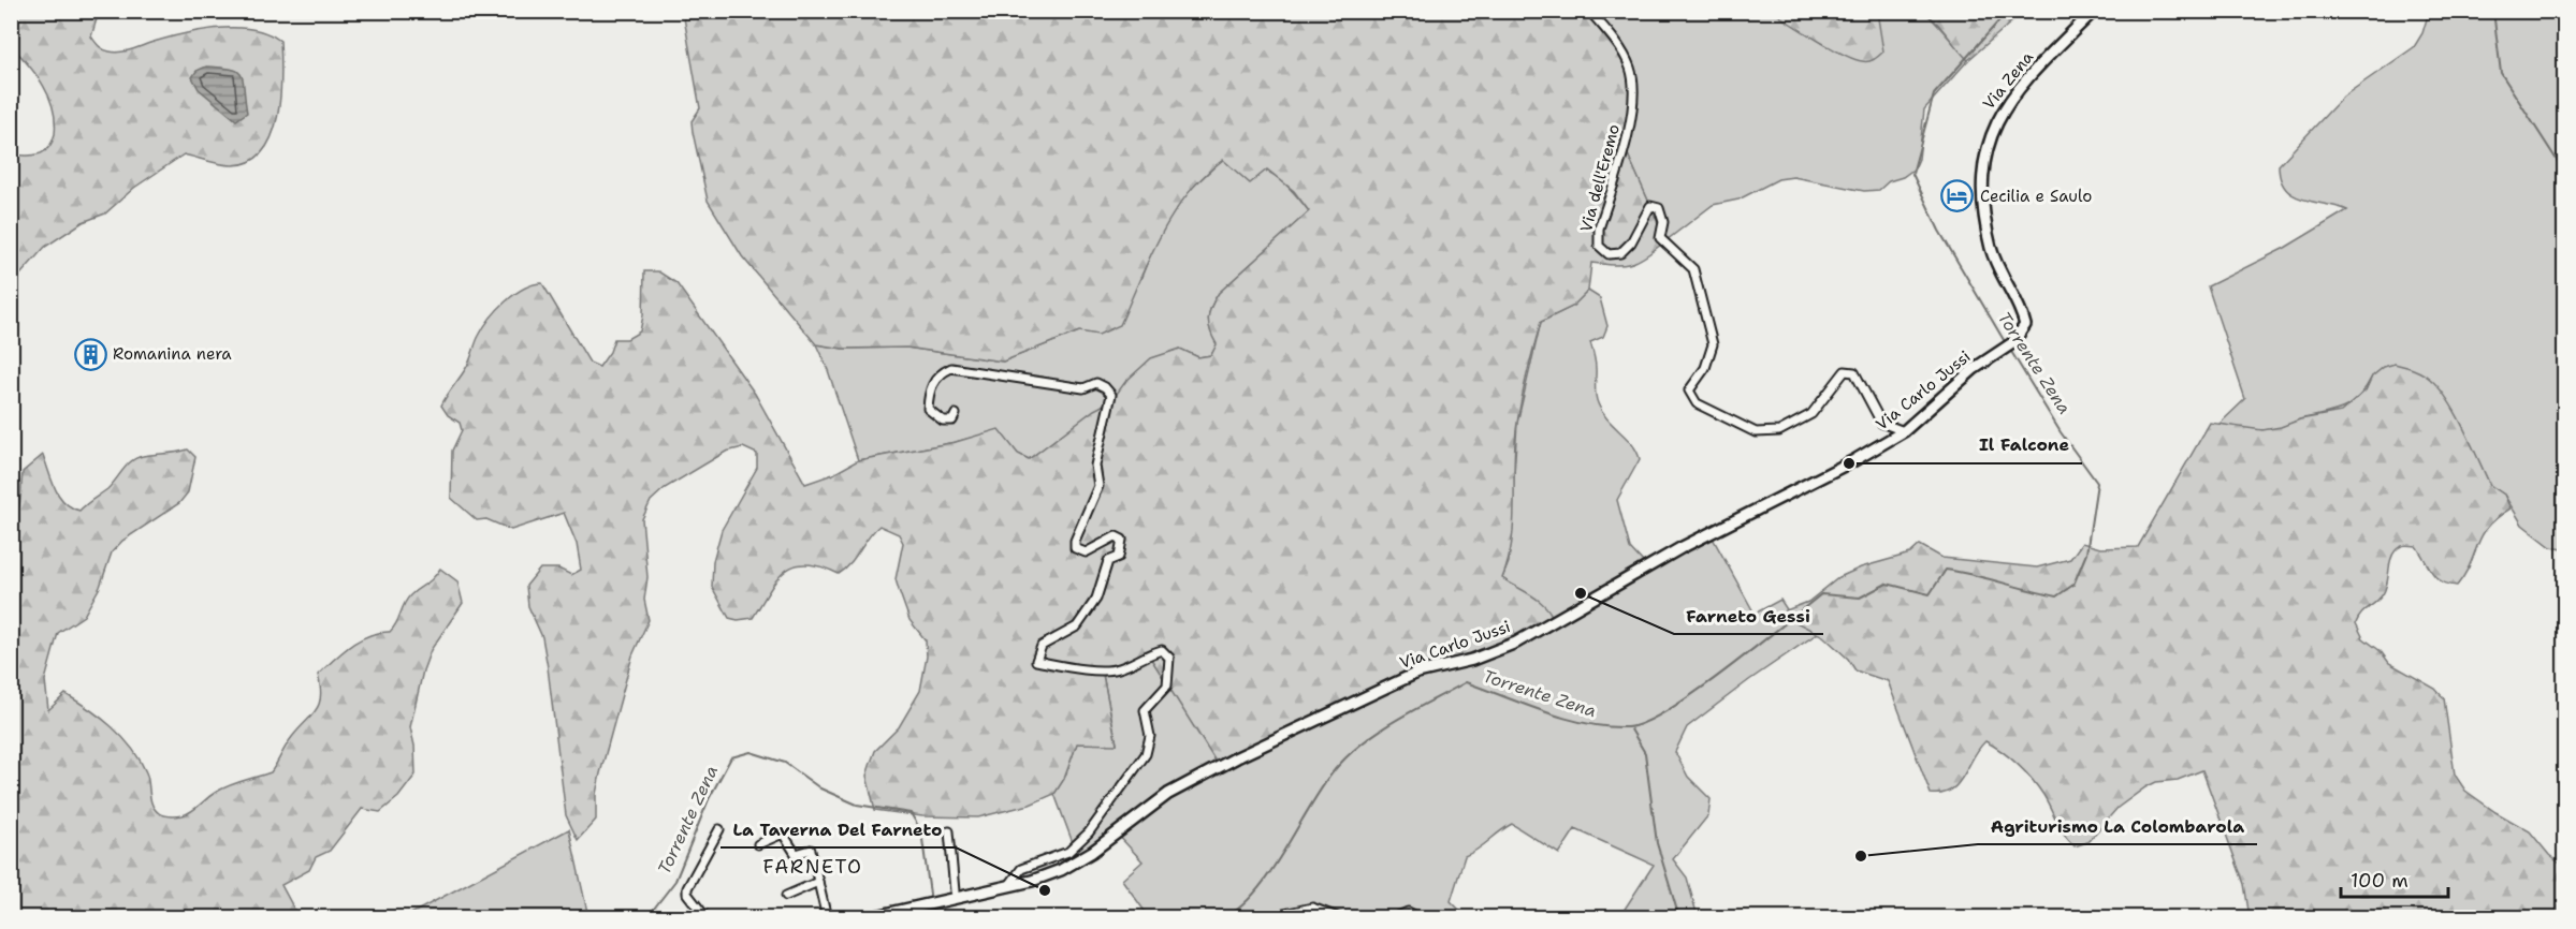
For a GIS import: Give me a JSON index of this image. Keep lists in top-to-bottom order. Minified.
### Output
{"streets":{"street":["Via Zena","Via dell'Eremo","Via Carlo Jussi"]},"crossings":[["Via Zena","Via Carlo Jussi"],["Via dell'Eremo","Via Carlo Jussi"]],"districts":["FARNETO"],"water":["Torrente Zena"],"places":{"hotel":["Cecilia e Saulo"],"building":["Romanina nera"],"other":["Il Falcone","Farneto Gessi","Agriturismo La Colombarola","La Taverna Del Farneto"]},"scale_bar":"100 m"}
